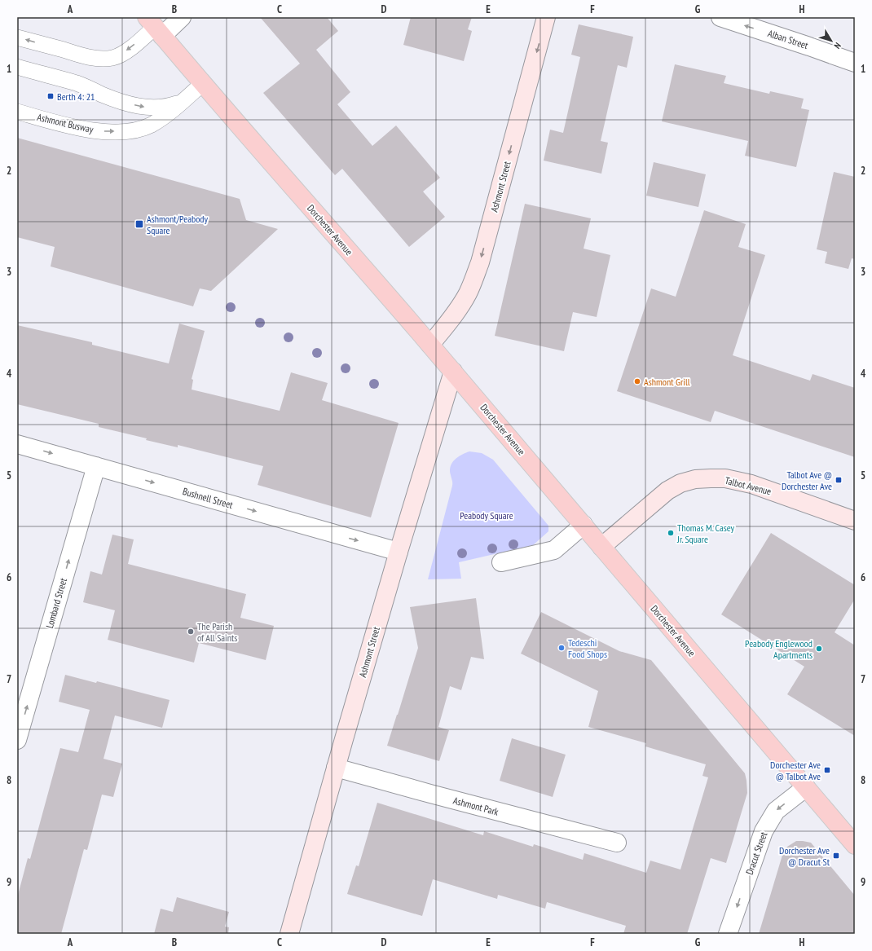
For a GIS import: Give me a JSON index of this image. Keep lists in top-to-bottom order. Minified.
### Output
{"streets":{"main road":["Ashmont Street","Dorchester Avenue","Talbot Avenue"],"street":["Alban Street","Bushnell Street","Lombard Street","Ashmont Park","Dracut Street"],"lane":["Ashmont Busway"]},"crossings":[["Ashmont Busway","Dorchester Avenue"],["Ashmont Street","Dorchester Avenue"],["Ashmont Street","Bushnell Street"],["Ashmont Street","Ashmont Park"],["Dorchester Avenue","Talbot Avenue"],["Dorchester Avenue","Dracut Street"],["Bushnell Street","Lombard Street"]],"one_way":["Alban Street","Ashmont Street","Bushnell Street","Lombard Street","Dracut Street"],"parks":["Peabody Square"],"places":{"transit":["Berth 4: 21","Ashmont/Peabody Square","Talbot Ave @ Dorchester Ave","Dorchester Ave @ Talbot Ave","Dorchester Ave @ Dracut St"],"other":["Ashmont Grill","Thomas M. Casey Jr. Square","The Parish of All Saints","Tedeschi Food Shops","Peabody Englewood Apartments"]},"north":"bottom right","grid":{"columns":["A","B","C","D","E","F","G","H"],"rows":["1","2","3","4","5","6","7","8","9"]}}
